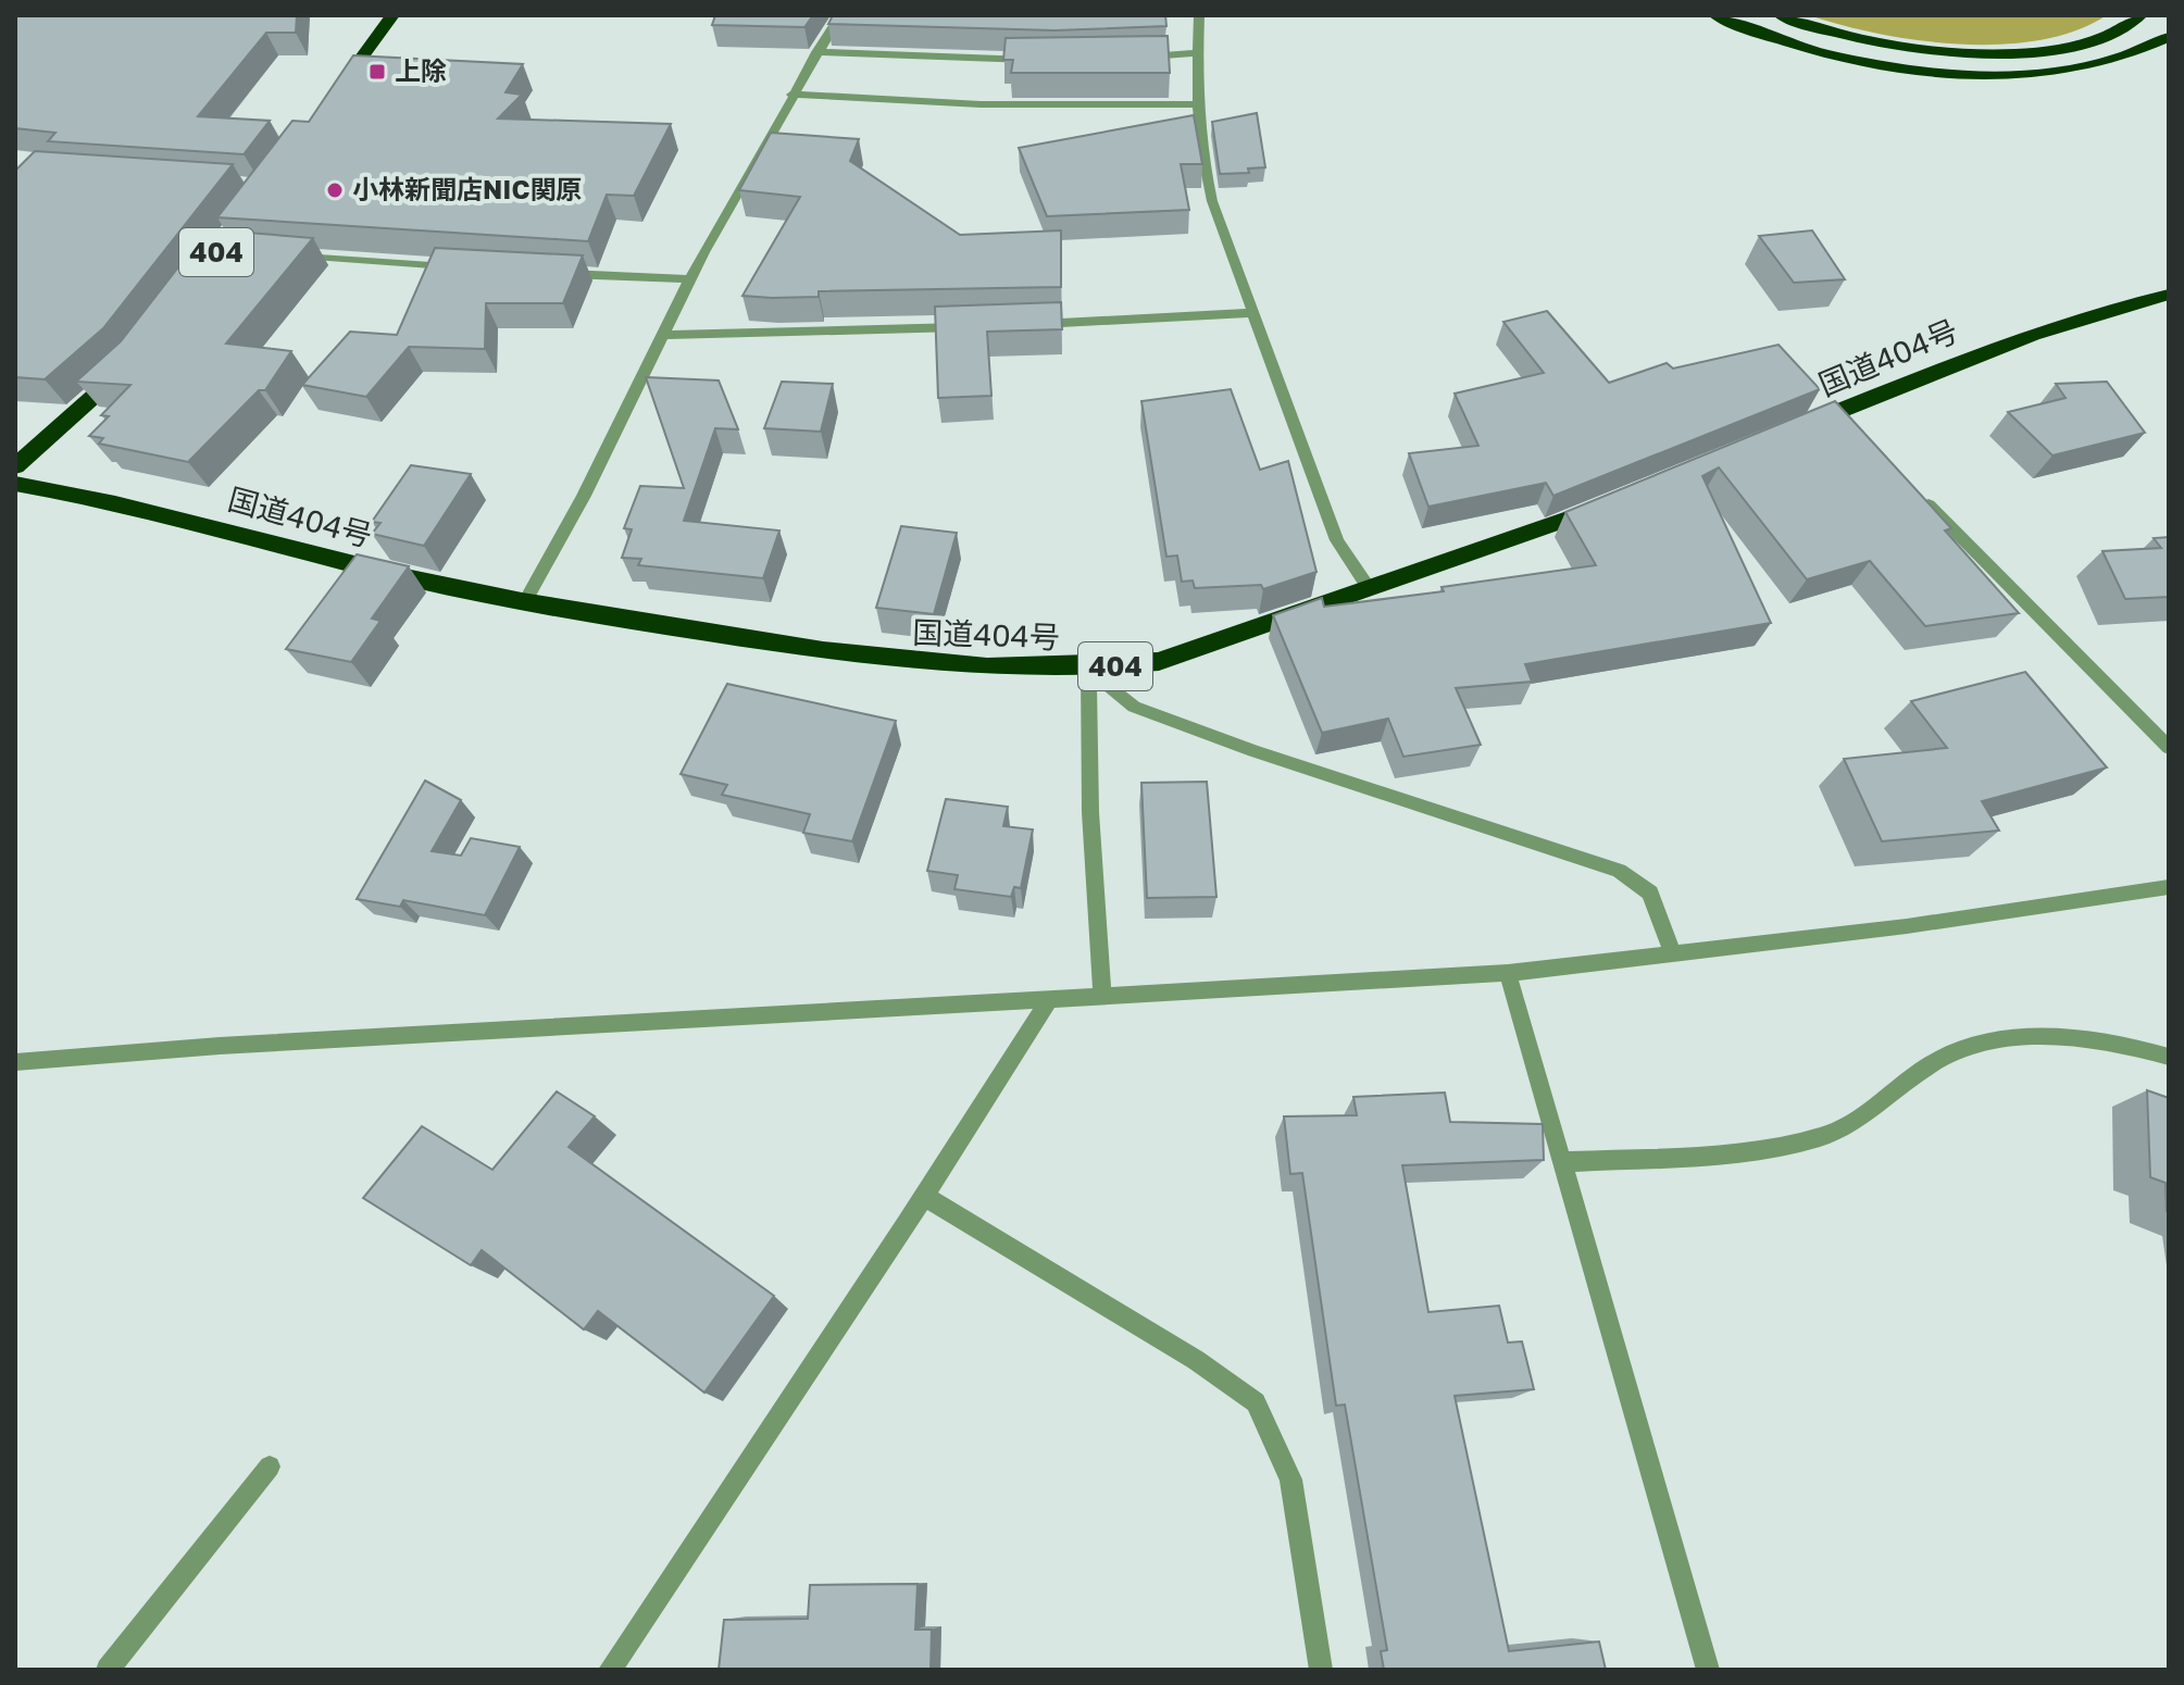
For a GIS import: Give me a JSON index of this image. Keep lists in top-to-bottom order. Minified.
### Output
{"streets":{"highway":["404","国道404号"]},"places":{"transit":["上除"],"other":["小林新聞店NIC関原"]}}
